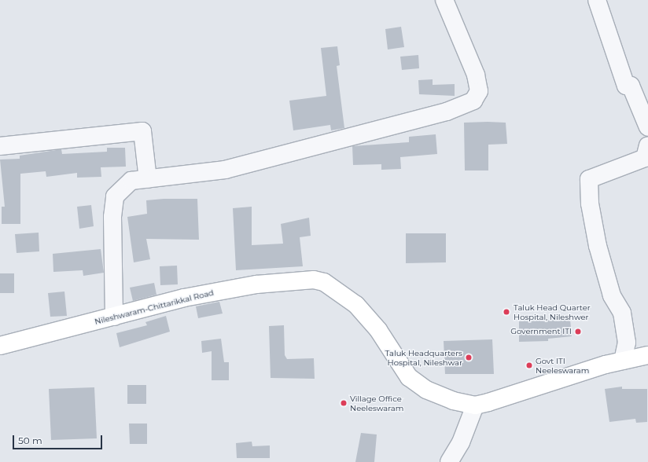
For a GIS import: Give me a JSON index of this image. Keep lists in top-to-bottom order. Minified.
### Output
{"streets":{"main road":["Nileshwaram-Chittarikkal Road"]},"places":["Taluk Head Quarter Hospital, Nileshwer","Government ITI","Taluk Headquarters Hospital, Nileshwar","Govt ITI Neeleswaram","Village Office Neeleswaram"],"scale_bar":"50 m"}
